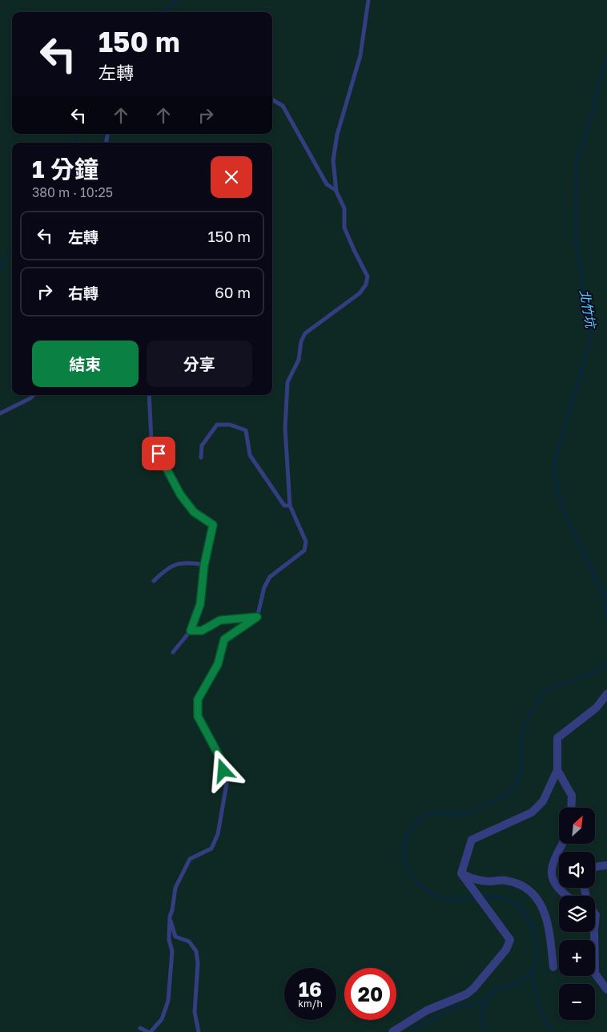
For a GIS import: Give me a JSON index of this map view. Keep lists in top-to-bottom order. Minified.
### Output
{"water":["北竹坑"],"north":"top right","page":{"turn":["150 m","左轉"],"heading":["1 分鐘","380 m · 10:25"],"list":[{"name":"左轉","value":"150 m"},{"name":"右轉","value":"60 m"}],"buttons":["結束","分享"],"map_buttons":["+","−"],"speed":"16 km/h","limit":"20"}}
